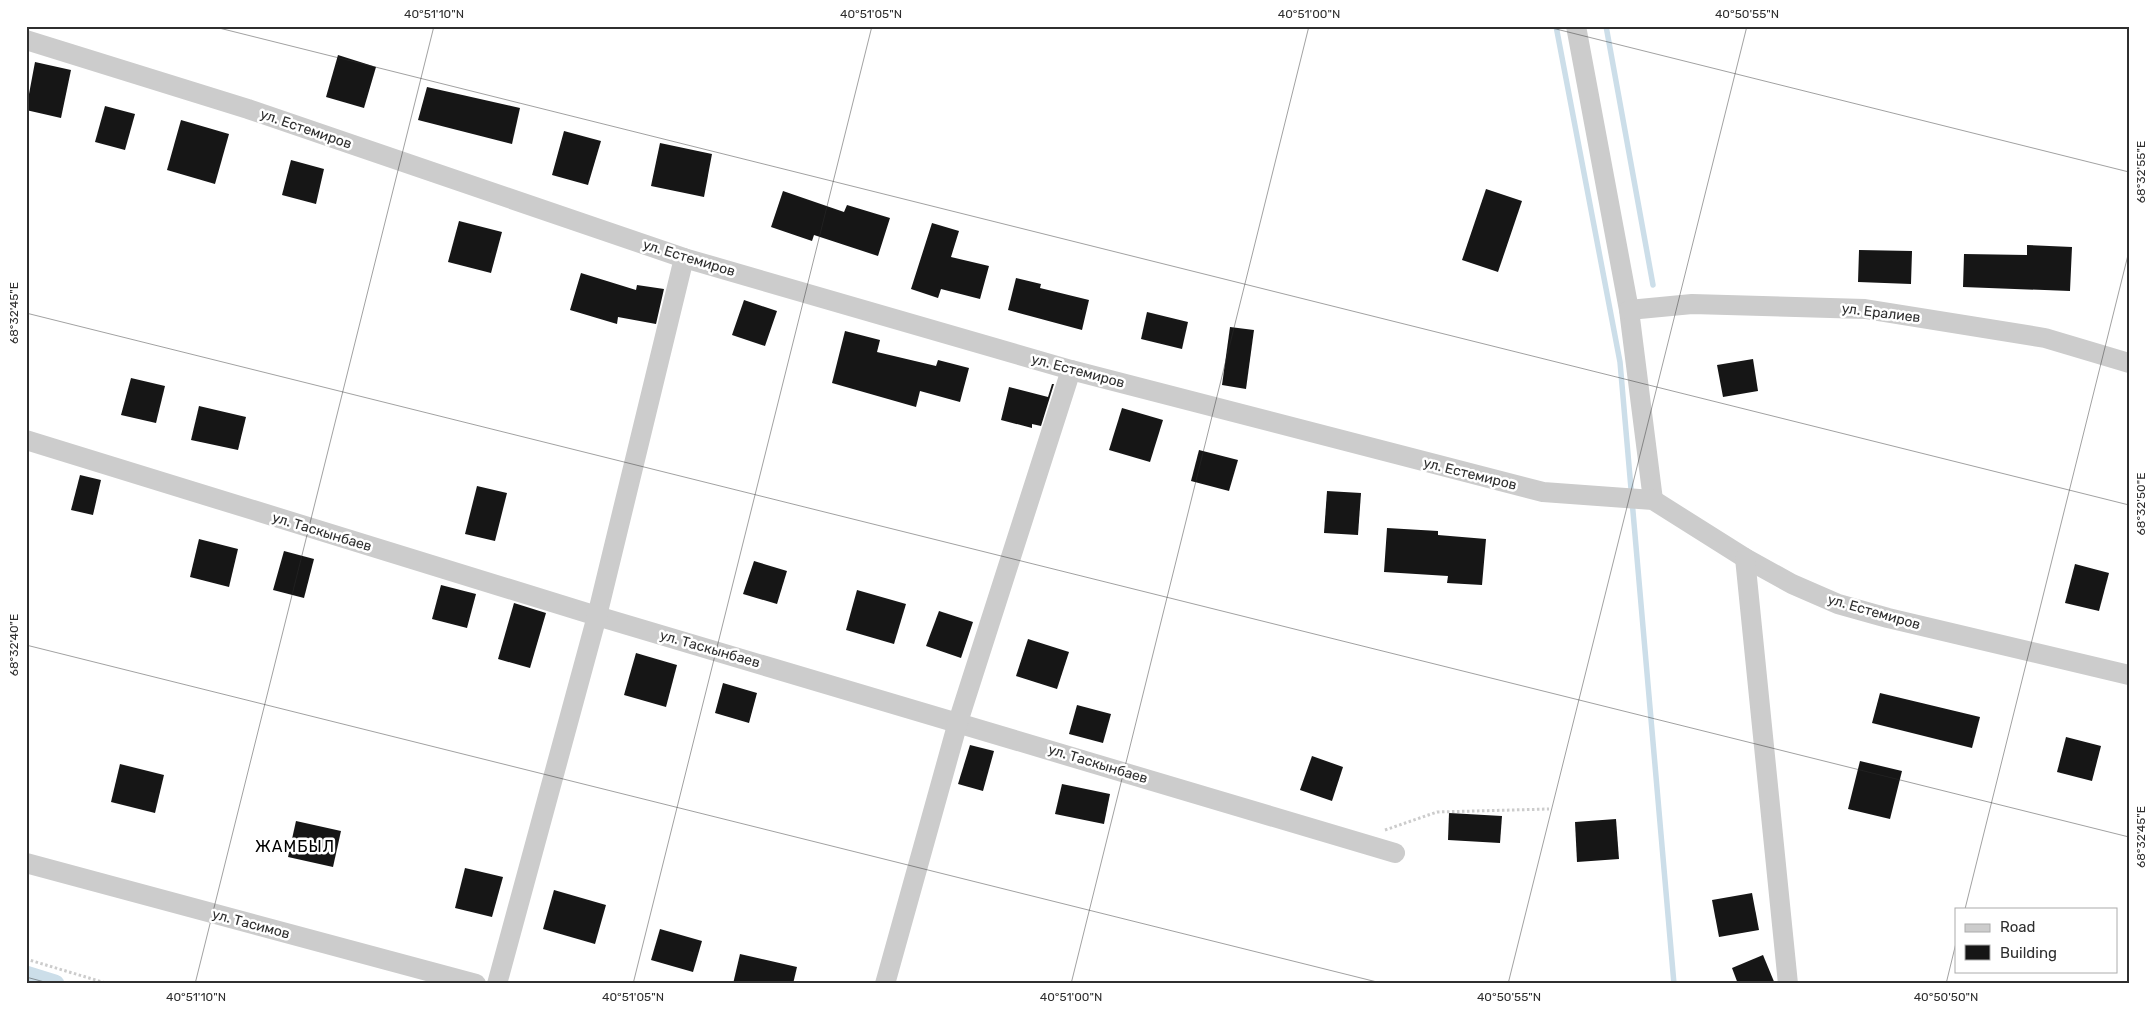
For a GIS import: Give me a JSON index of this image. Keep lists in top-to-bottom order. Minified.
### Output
{"streets":{"street":["ул. Естемиров","ул. Ералиев","ул. Таскынбаев","ул. Тасимов"]},"districts":["ЖАМБЫЛ"],"legend":["Road","Building"],"coordinates":["40°51'10\"N","40°51'05\"N","40°51'00\"N","40°50'55\"N","68°32'55\"E","68°32'45\"E","68°32'50\"E","68°32'40\"E","40°50'50\"N"]}
